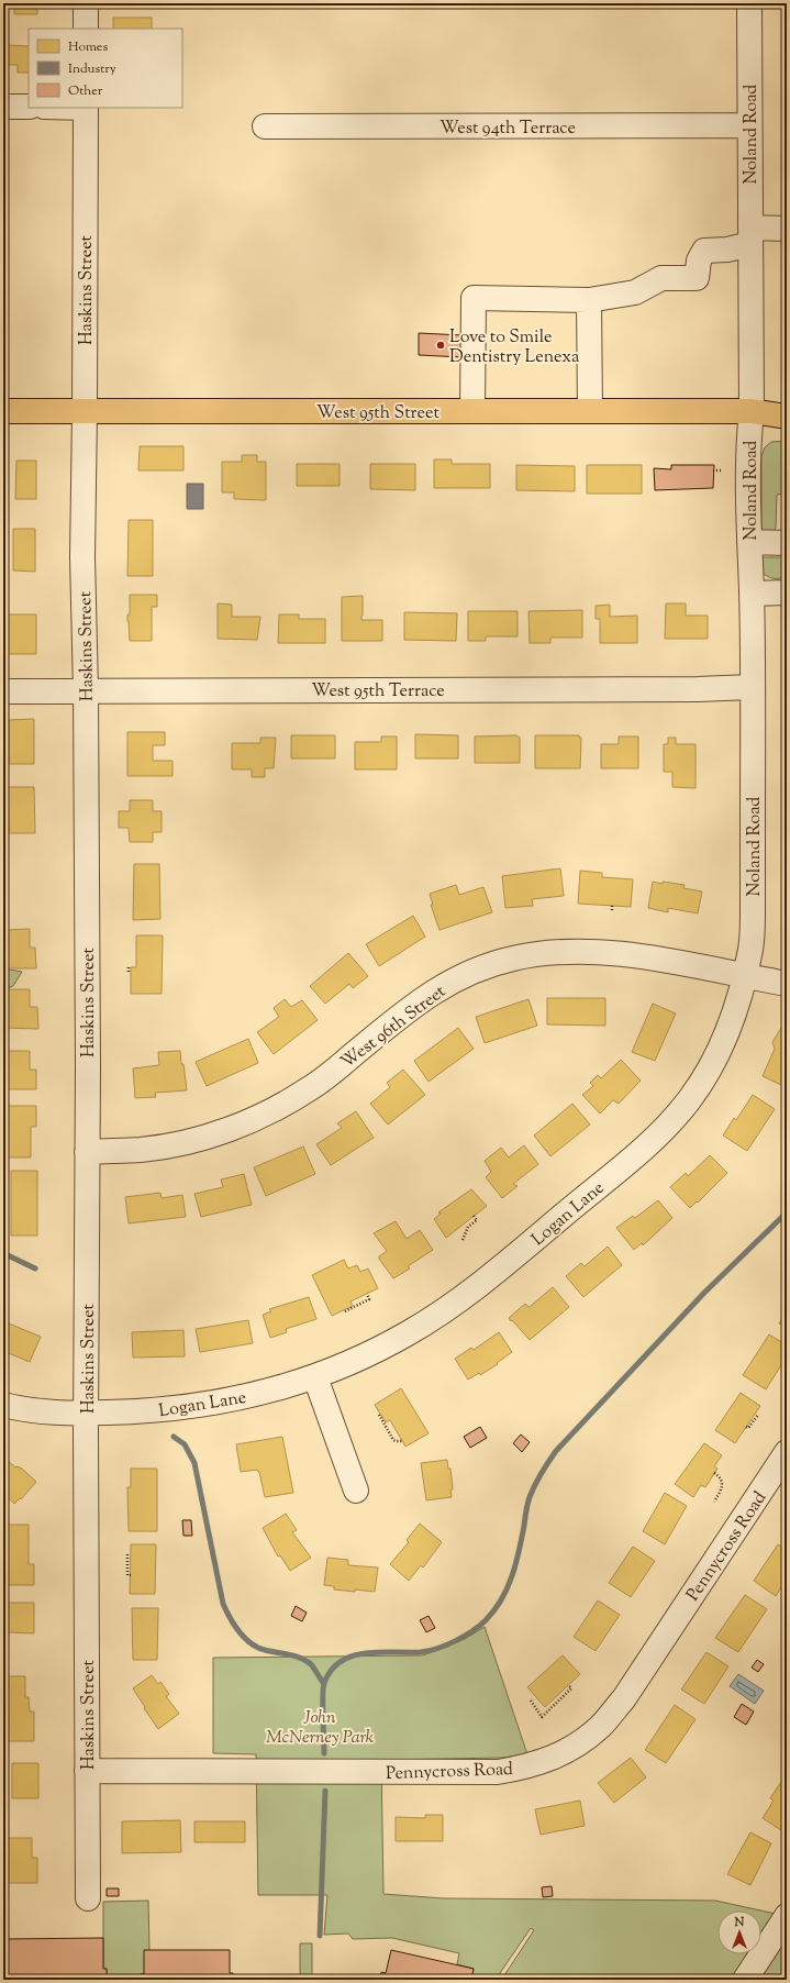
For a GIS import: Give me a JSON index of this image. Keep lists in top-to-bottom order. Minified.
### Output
{"streets":{"main road":["West 95th Street"],"street":["West 94th Terrace","Noland Road","Haskins Street","West 95th Terrace","West 96th Street","Logan Lane","Pennycross Road"]},"crossings":[["West 94th Terrace","Noland Road"],["Noland Road","West 95th Street"],["Noland Road","West 95th Terrace"],["Noland Road","West 96th Street"],["Noland Road","Logan Lane"],["Haskins Street","West 95th Street"],["Haskins Street","West 95th Terrace"],["Haskins Street","West 96th Street"],["Haskins Street","Logan Lane"],["Haskins Street","Pennycross Road"],["West 96th Street","Logan Lane"]],"parks":["John McNerney Park"],"places":["Love to Smile Dentistry Lenexa"],"legend":["Homes","Industry","Other"],"north":"top"}
